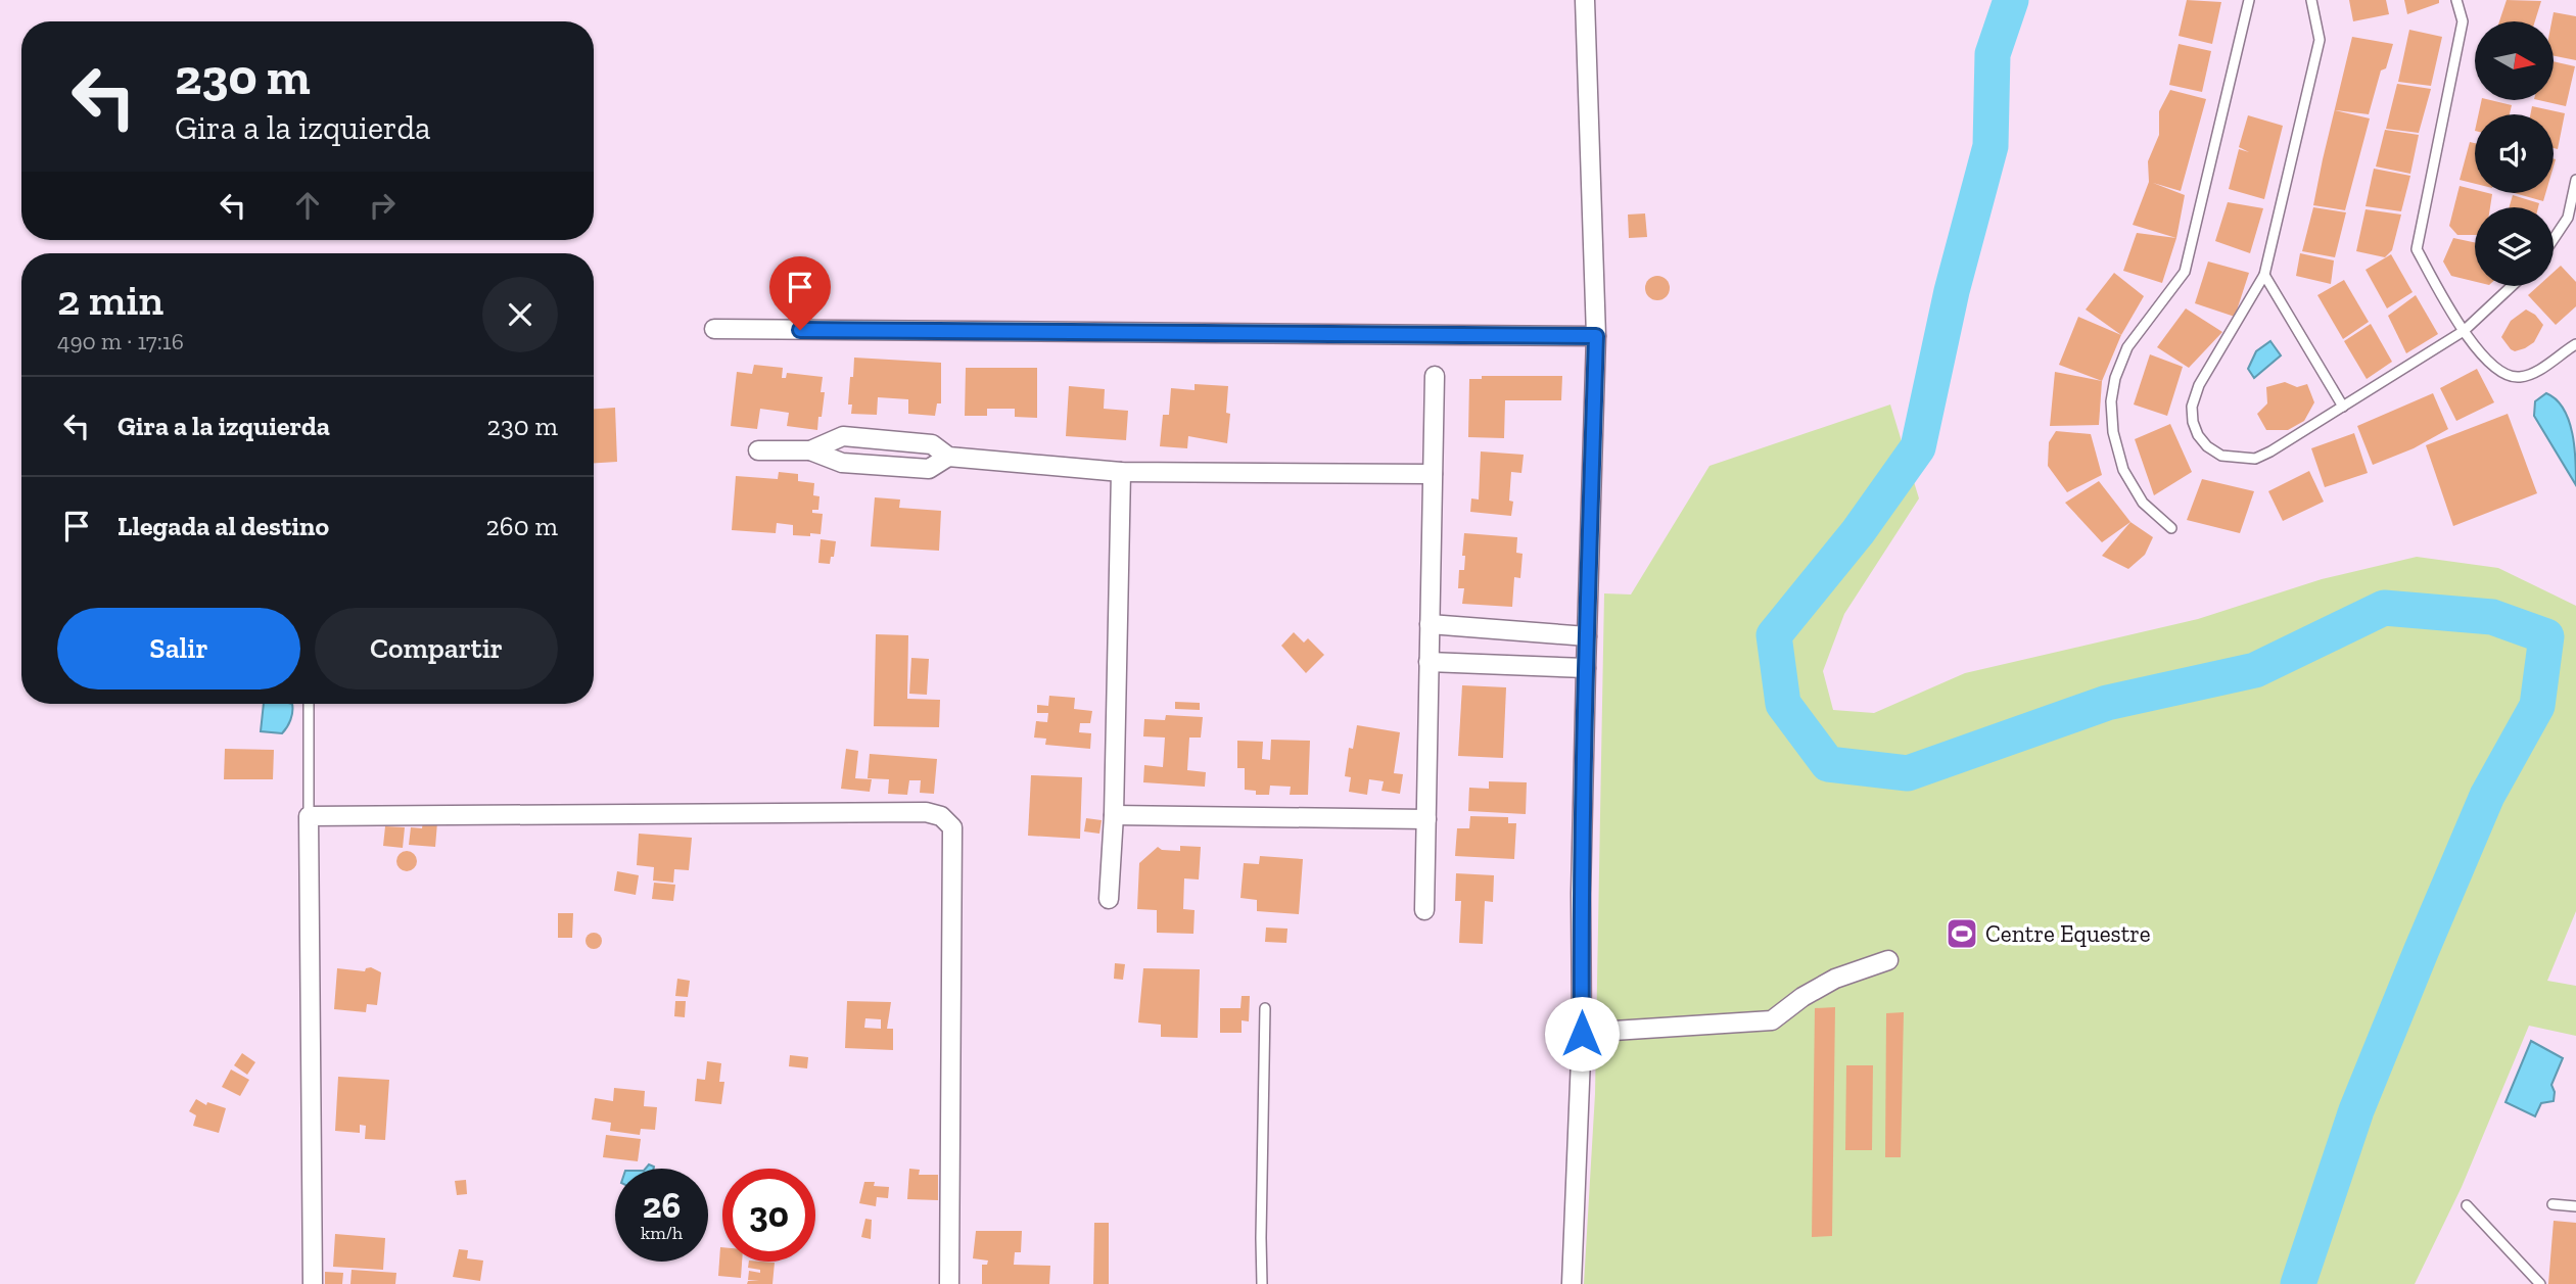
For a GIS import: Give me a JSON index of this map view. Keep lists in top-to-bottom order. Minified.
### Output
{"places":{"sports":["Centre Equestre"]},"north":"right","page":{"turn":["230 m","Gira a la izquierda"],"heading":["2 min","490 m · 17:16"],"list":[{"name":"Gira a la izquierda","value":"230 m"},{"name":"Llegada al destino","value":"260 m"}],"buttons":["Salir","Compartir"],"speed":"26 km/h","limit":"30"}}
